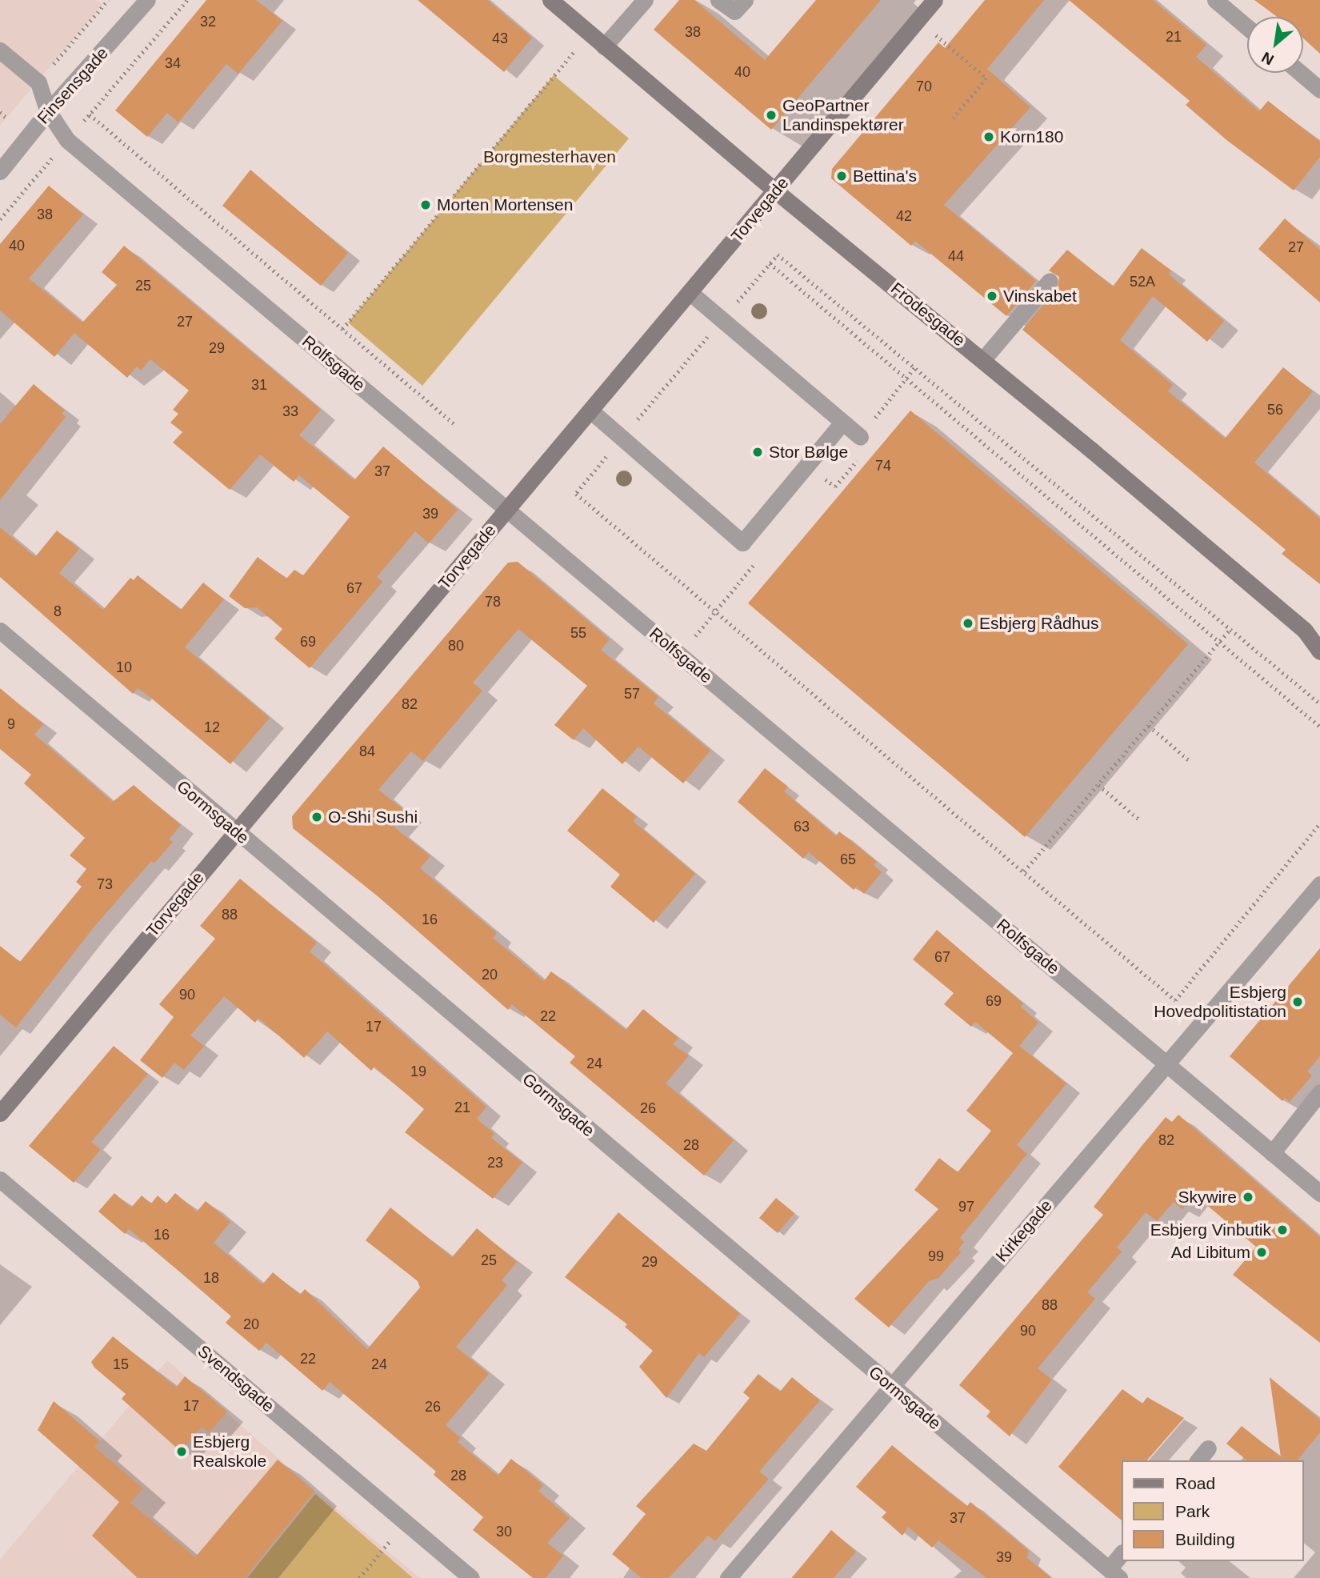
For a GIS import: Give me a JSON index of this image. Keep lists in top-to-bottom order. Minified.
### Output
{"streets":{"street":["Finsensgade","Torvegade","Frodesgade","Rolfsgade","Gormsgade","Kirkegade","Svendsgade"]},"crossings":[["Finsensgade","Rolfsgade"],["Torvegade","Frodesgade"],["Torvegade","Rolfsgade"],["Torvegade","Gormsgade"],["Rolfsgade","Kirkegade"],["Gormsgade","Kirkegade"]],"parks":["Borgmesterhaven"],"places":["GeoPartner Landinspektører","Korn180","Bettina's","Morten Mortensen","Vinskabet","Stor Bølge","Esbjerg Rådhus","O-Shi Sushi","Esbjerg Hovedpolitistation","Skywire","Esbjerg Vinbutik","Ad Libitum","Esbjerg Realskole"],"house_numbers":["32","38","21","43","34","40","70","38","42","40","27","44","52A","25","27","29","31","56","33","74","37","39","67","78","8","55","69","80","10","57","82","9","12","84","63","65","73","88","16","67","20","90","69","22","17","24","19","21","26","82","28","23","97","16","99","25","29","18","88","20","90","22","15","24","17","26","28","37","30","39"],"legend":["Road","Park","Building"],"north":"bottom left"}
